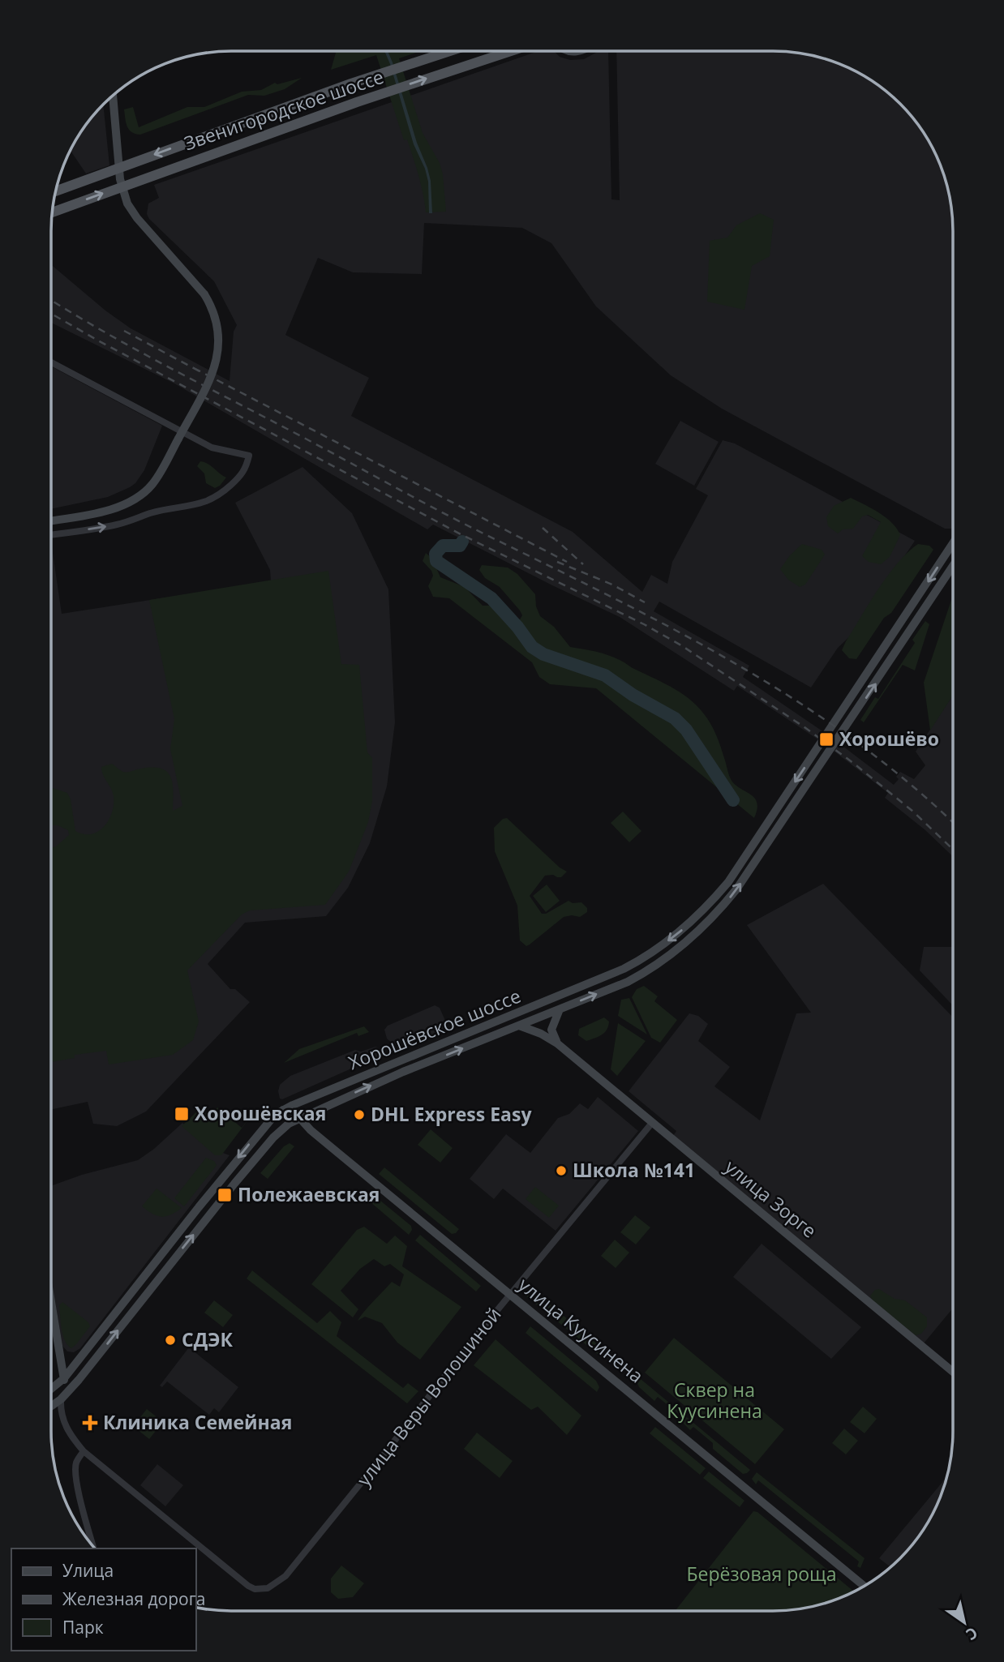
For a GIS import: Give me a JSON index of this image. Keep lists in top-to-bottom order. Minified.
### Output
{"streets":{"main road":["Звенигородское шоссе","Хорошёвское шоссе","улица Зорге","улица Куусинена"],"street":["улица Веры Волошиной"]},"crossings":[["Хорошёвское шоссе","улица Зорге"],["Хорошёвское шоссе","улица Куусинена"],["улица Зорге","улица Веры Волошиной"],["улица Куусинена","улица Веры Волошиной"]],"parks":["Сквер на Куусинена","Берёзовая роща"],"places":{"transit":["Хорошёво","Хорошёвская","Полежаевская"],"other":["DHL Express Easy","Школа №141","СДЭК"],"health":["Клиника Семейная"]},"legend":["Улица","Железная дорога","Парк"],"north":"bottom right"}
